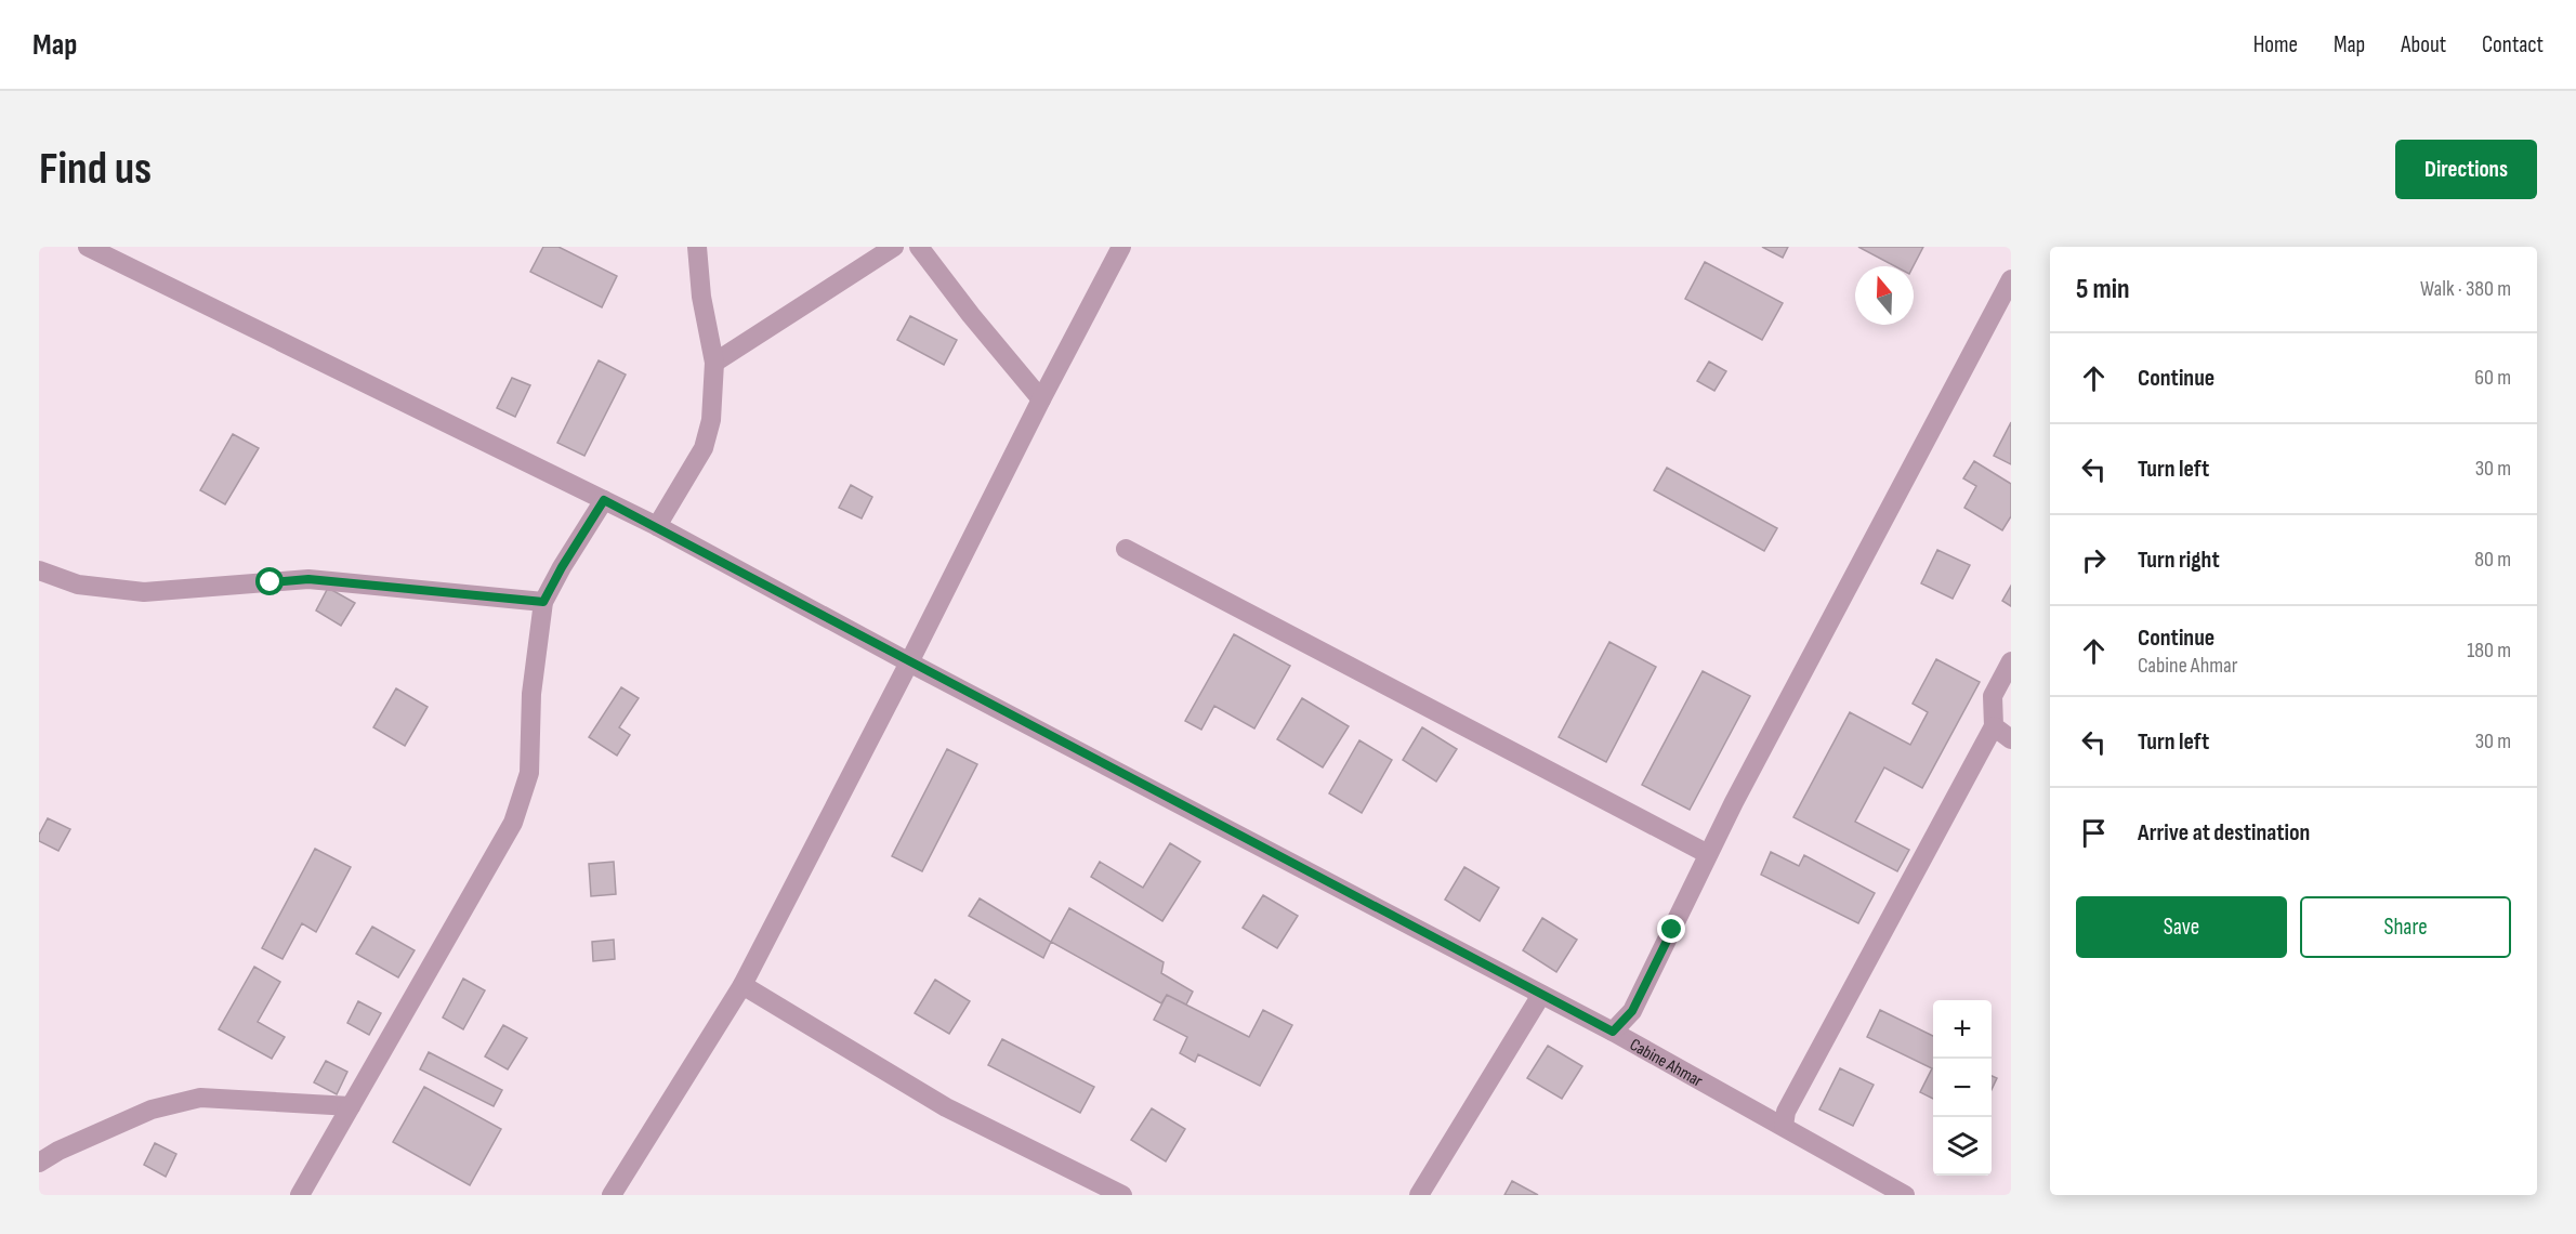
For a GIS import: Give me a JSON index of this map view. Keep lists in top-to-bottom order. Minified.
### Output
{"streets":{"street":["Cabine Ahmar"]},"north":"top","page":{"header":"Map","nav":["Home","Map","About","Contact"],"buttons":["Directions",["Save","Share"]],"title":"Find us","heading":["5 min","Walk · 380 m"],"list":[["Continue","60 m"],["Turn left","30 m"],["Turn right","80 m"],["Continue","Cabine Ahmar","180 m"],["Turn left","30 m"],"Arrive at destination"],"map_buttons":["+","−"]}}
